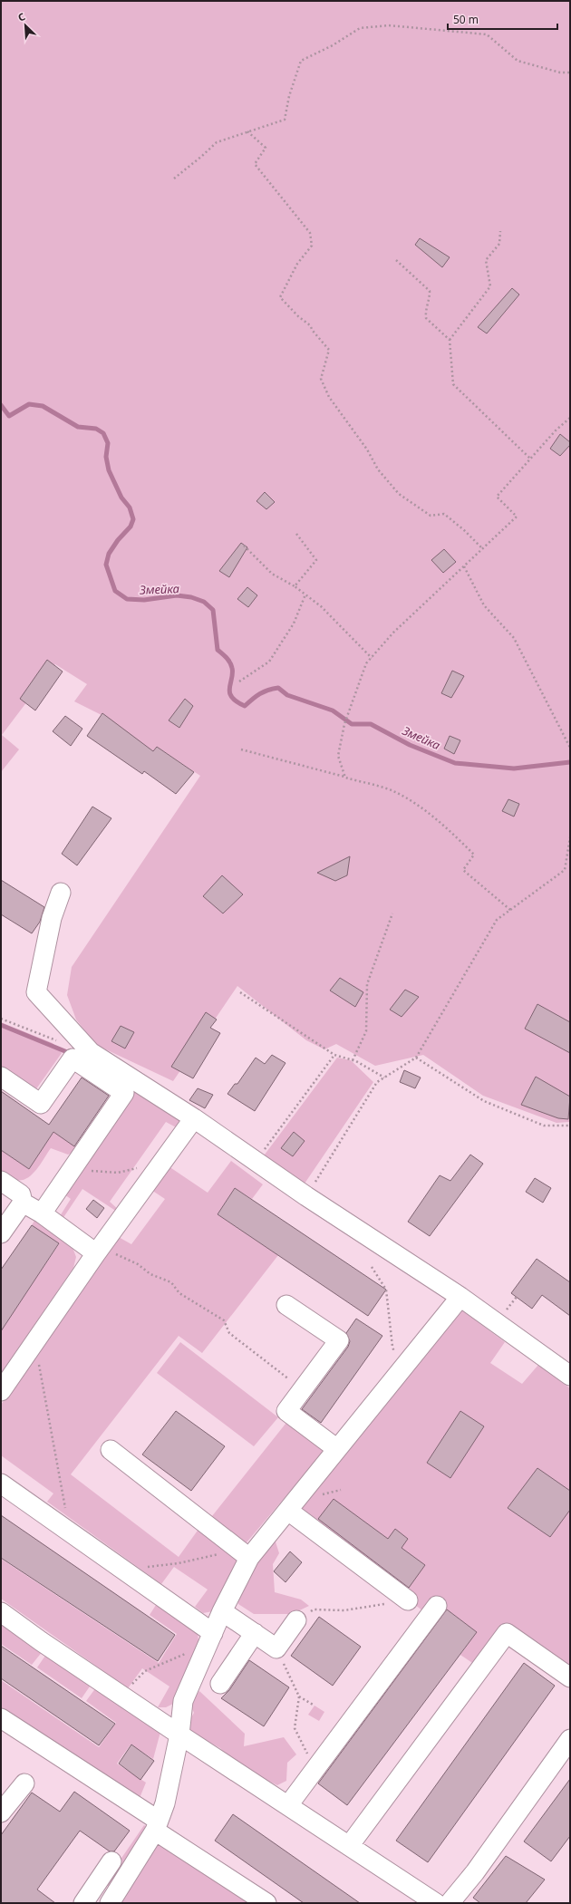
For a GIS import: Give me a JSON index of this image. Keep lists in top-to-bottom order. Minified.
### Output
{"water":["Змейка"],"scale_bar":"50 m","north":"top left"}
